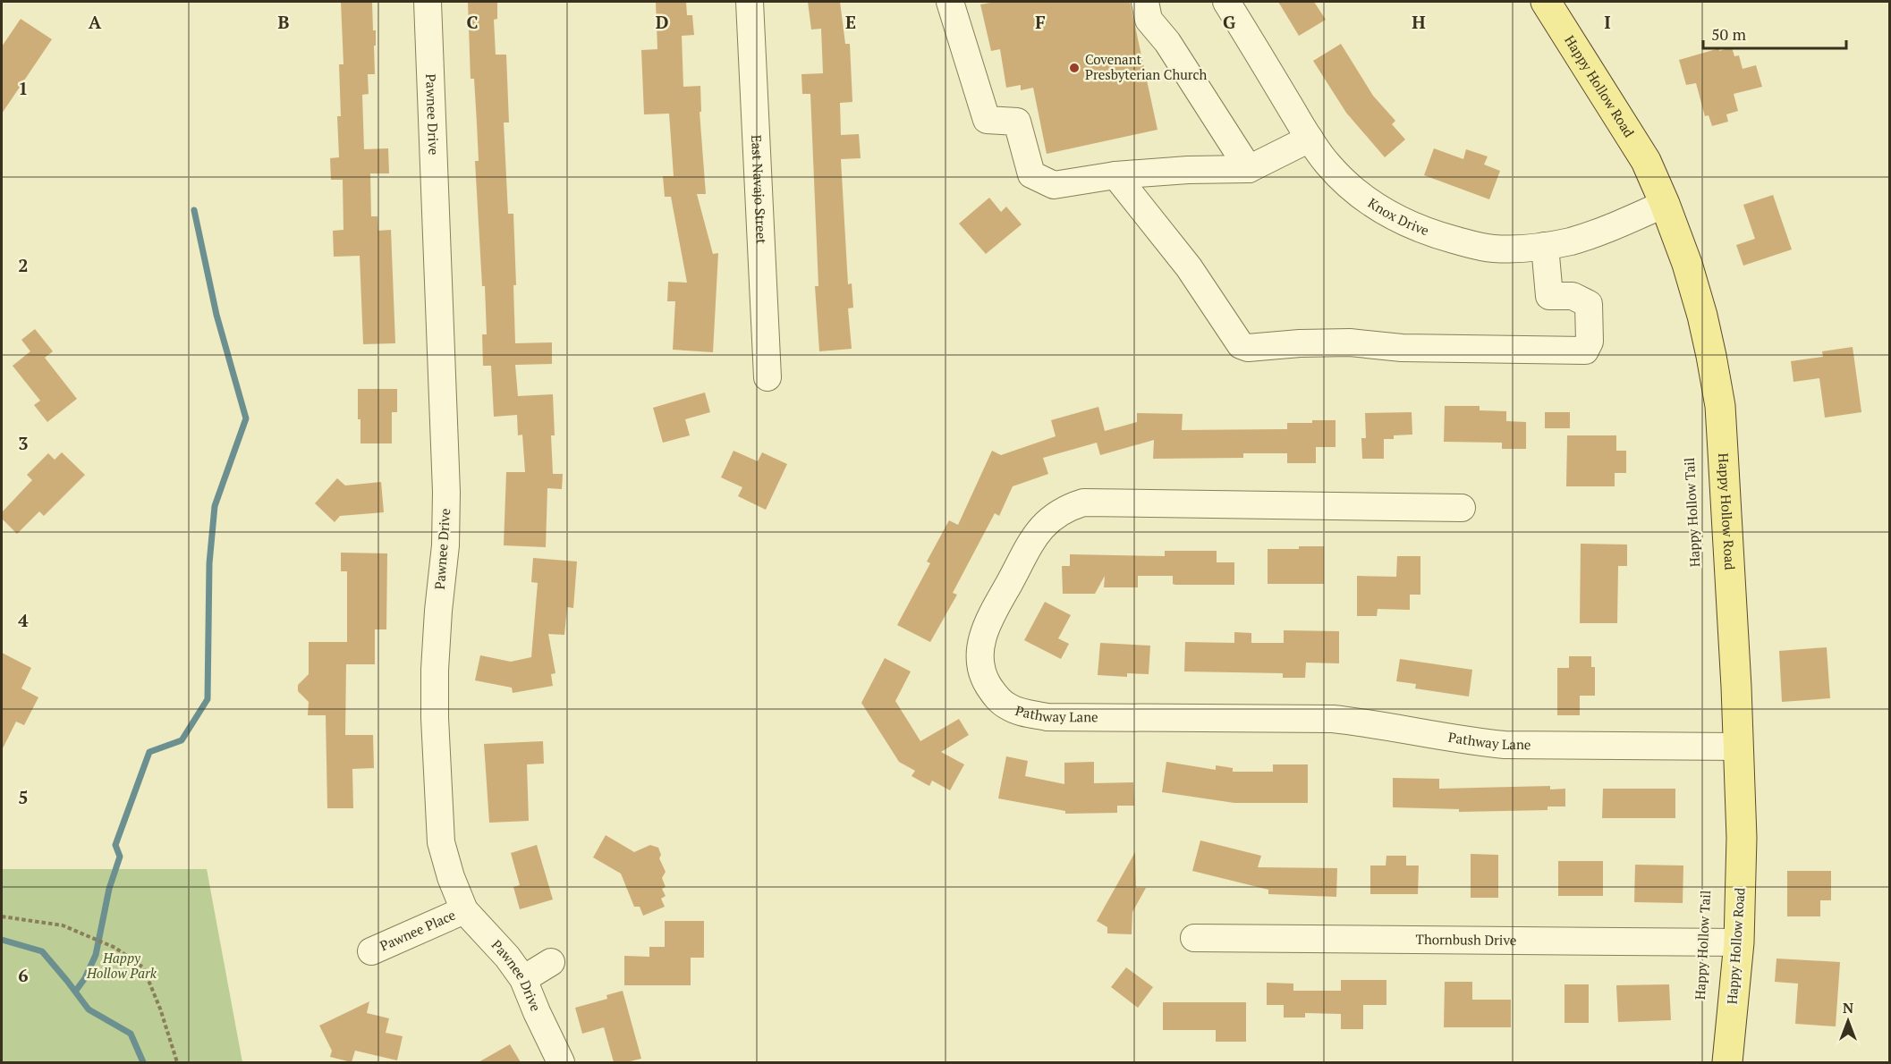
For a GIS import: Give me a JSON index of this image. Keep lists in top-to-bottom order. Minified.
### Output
{"streets":{"main road":["Happy Hollow Road"],"street":["Pawnee Drive","East Navajo Street","Knox Drive","Pathway Lane","Pawnee Place","Thornbush Drive"]},"crossings":[["Happy Hollow Road","Knox Drive"],["Happy Hollow Road","Pathway Lane"],["Happy Hollow Road","Thornbush Drive"],["Pawnee Drive","Pawnee Place"]],"parks":["Happy Hollow Park"],"places":["Covenant Presbyterian Church"],"scale_bar":"50 m","north":"top","grid":{"columns":["A","B","C","D","E","F","G","H","I"],"rows":["1","2","3","4","5","6"]}}
